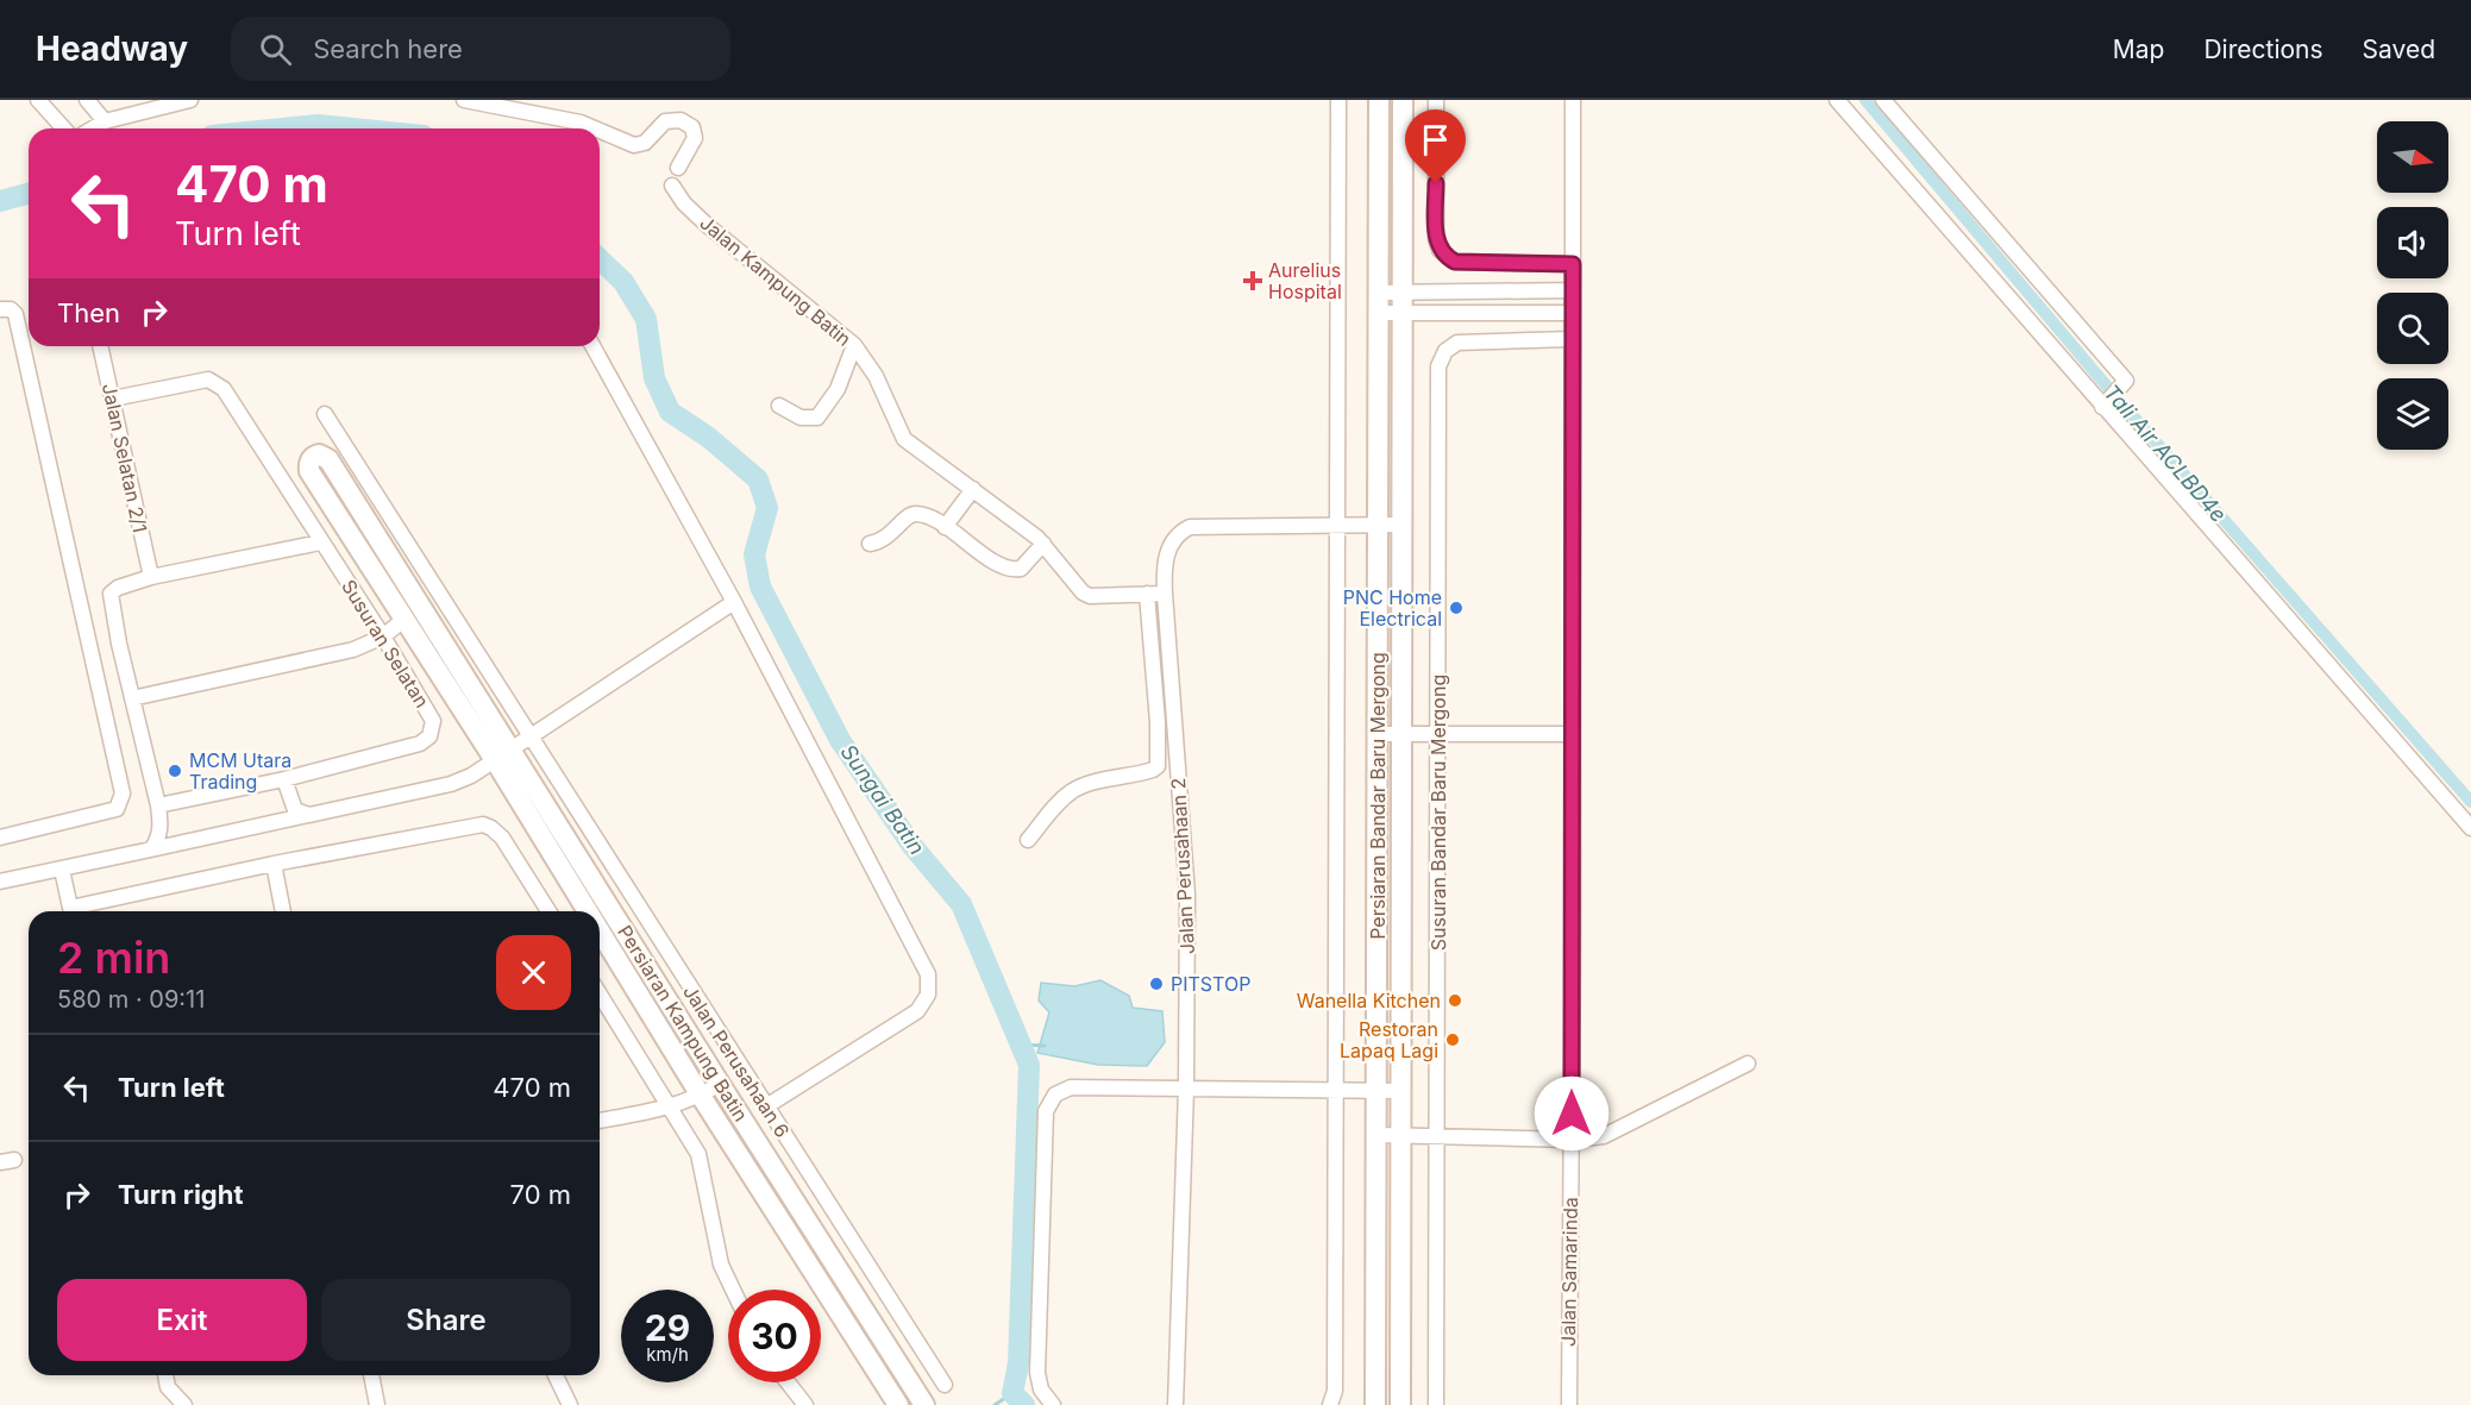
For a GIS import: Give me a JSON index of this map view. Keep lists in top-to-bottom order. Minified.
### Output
{"streets":{"street":["Jalan Kampung Batin","Jalan Selatan 2/1","Susuran Selatan","Persiaran Bandar Baru Mergong","Susuran Bandar Baru Mergong","Jalan Perusahaan 2","Persiaran Kampung Batin","Jalan Perusahaan 6","Jalan Samarinda"]},"crossings":[["Jalan Kampung Batin","Jalan Perusahaan 2"],["Jalan Selatan 2/1","Susuran Selatan"],["Persiaran Bandar Baru Mergong","Jalan Perusahaan 2"],["Susuran Bandar Baru Mergong","Jalan Samarinda"]],"water":["Tali Air ACLBD4e","Sungai Batin"],"places":{"health":["Aurelius Hospital"],"other":["PNC Home Electrical","MCM Utara Trading","PITSTOP","Wanella Kitchen","Restoran Lapaq Lagi"]},"north":"right","page":{"header":"Headway","search":"Search here","nav":["Map","Directions","Saved"],"turn":["470 m","Turn left"],"then":"Then","heading":["2 min","580 m · 09:11"],"list":[{"name":"Turn left","value":"470 m"},{"name":"Turn right","value":"70 m"}],"buttons":["Exit","Share"],"speed":"29 km/h","limit":"30"}}
